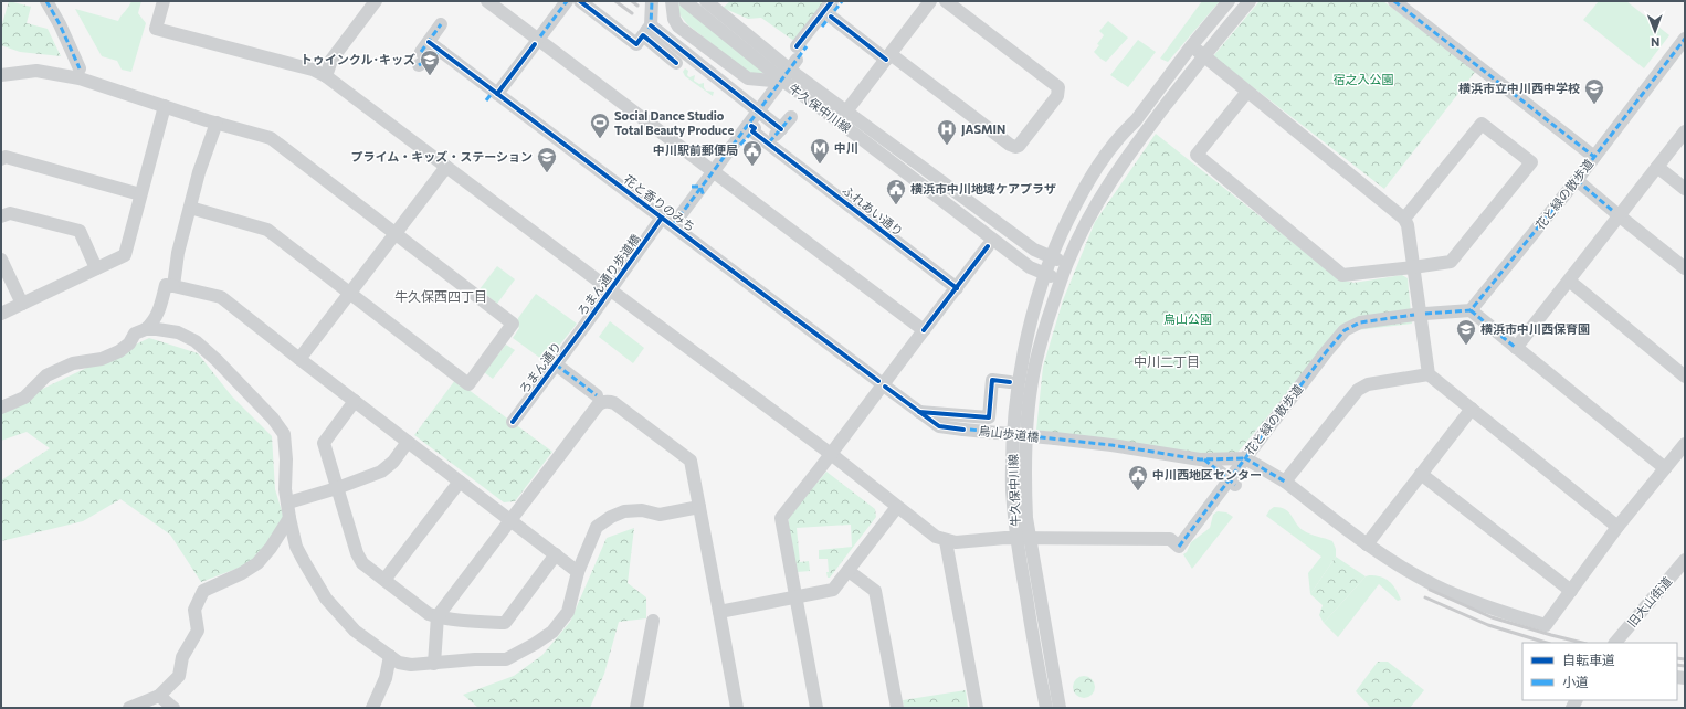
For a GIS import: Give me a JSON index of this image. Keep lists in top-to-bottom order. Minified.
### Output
{"streets":{"street":["牛久保中川線","花と緑の散歩道","花と香りのみち","ふれあい通り","ろまん通り歩道橋","ろまん通り","烏山歩道橋","旧大山街道"]},"crossings":[["花と緑の散歩道","烏山歩道橋"],["花と香りのみち","ろまん通り歩道橋"],["花と香りのみち","烏山歩道橋"],["ろまん通り歩道橋","ろまん通り"]],"districts":["牛久保西四丁目","中川二丁目"],"parks":["宿之入公園","烏山公園"],"places":{"school or university":["トゥインクル･キッズ","横浜市立中川西中学校","プライム・キッズ・ステーション","横浜市中川西保育園"],"sports":["Social Dance Studio Total Beauty Produce"],"hospital":["JASMIN"],"metro station":["中川"],"public building":["中川駅前郵便局","横浜市中川地域ケアプラザ","中川西地区センター"]},"legend":["自転車道","小道"],"north":"bottom"}
